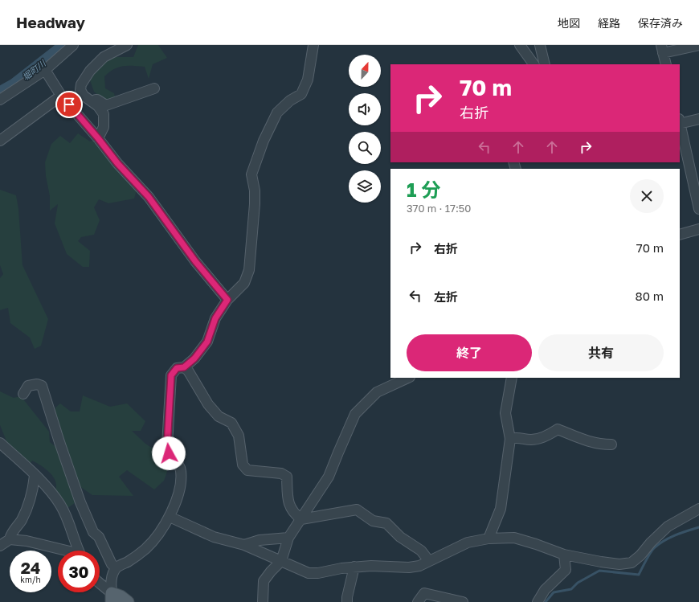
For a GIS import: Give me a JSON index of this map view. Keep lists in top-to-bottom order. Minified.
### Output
{"water":["堀町川"],"north":"top","page":{"header":"Headway","nav":["地図","経路","保存済み"],"turn":["70 m","右折"],"heading":["1 分","370 m · 17:50"],"list":[{"name":"右折","value":"70 m"},{"name":"左折","value":"80 m"}],"buttons":["終了","共有"],"speed":"24 km/h","limit":"30"}}
